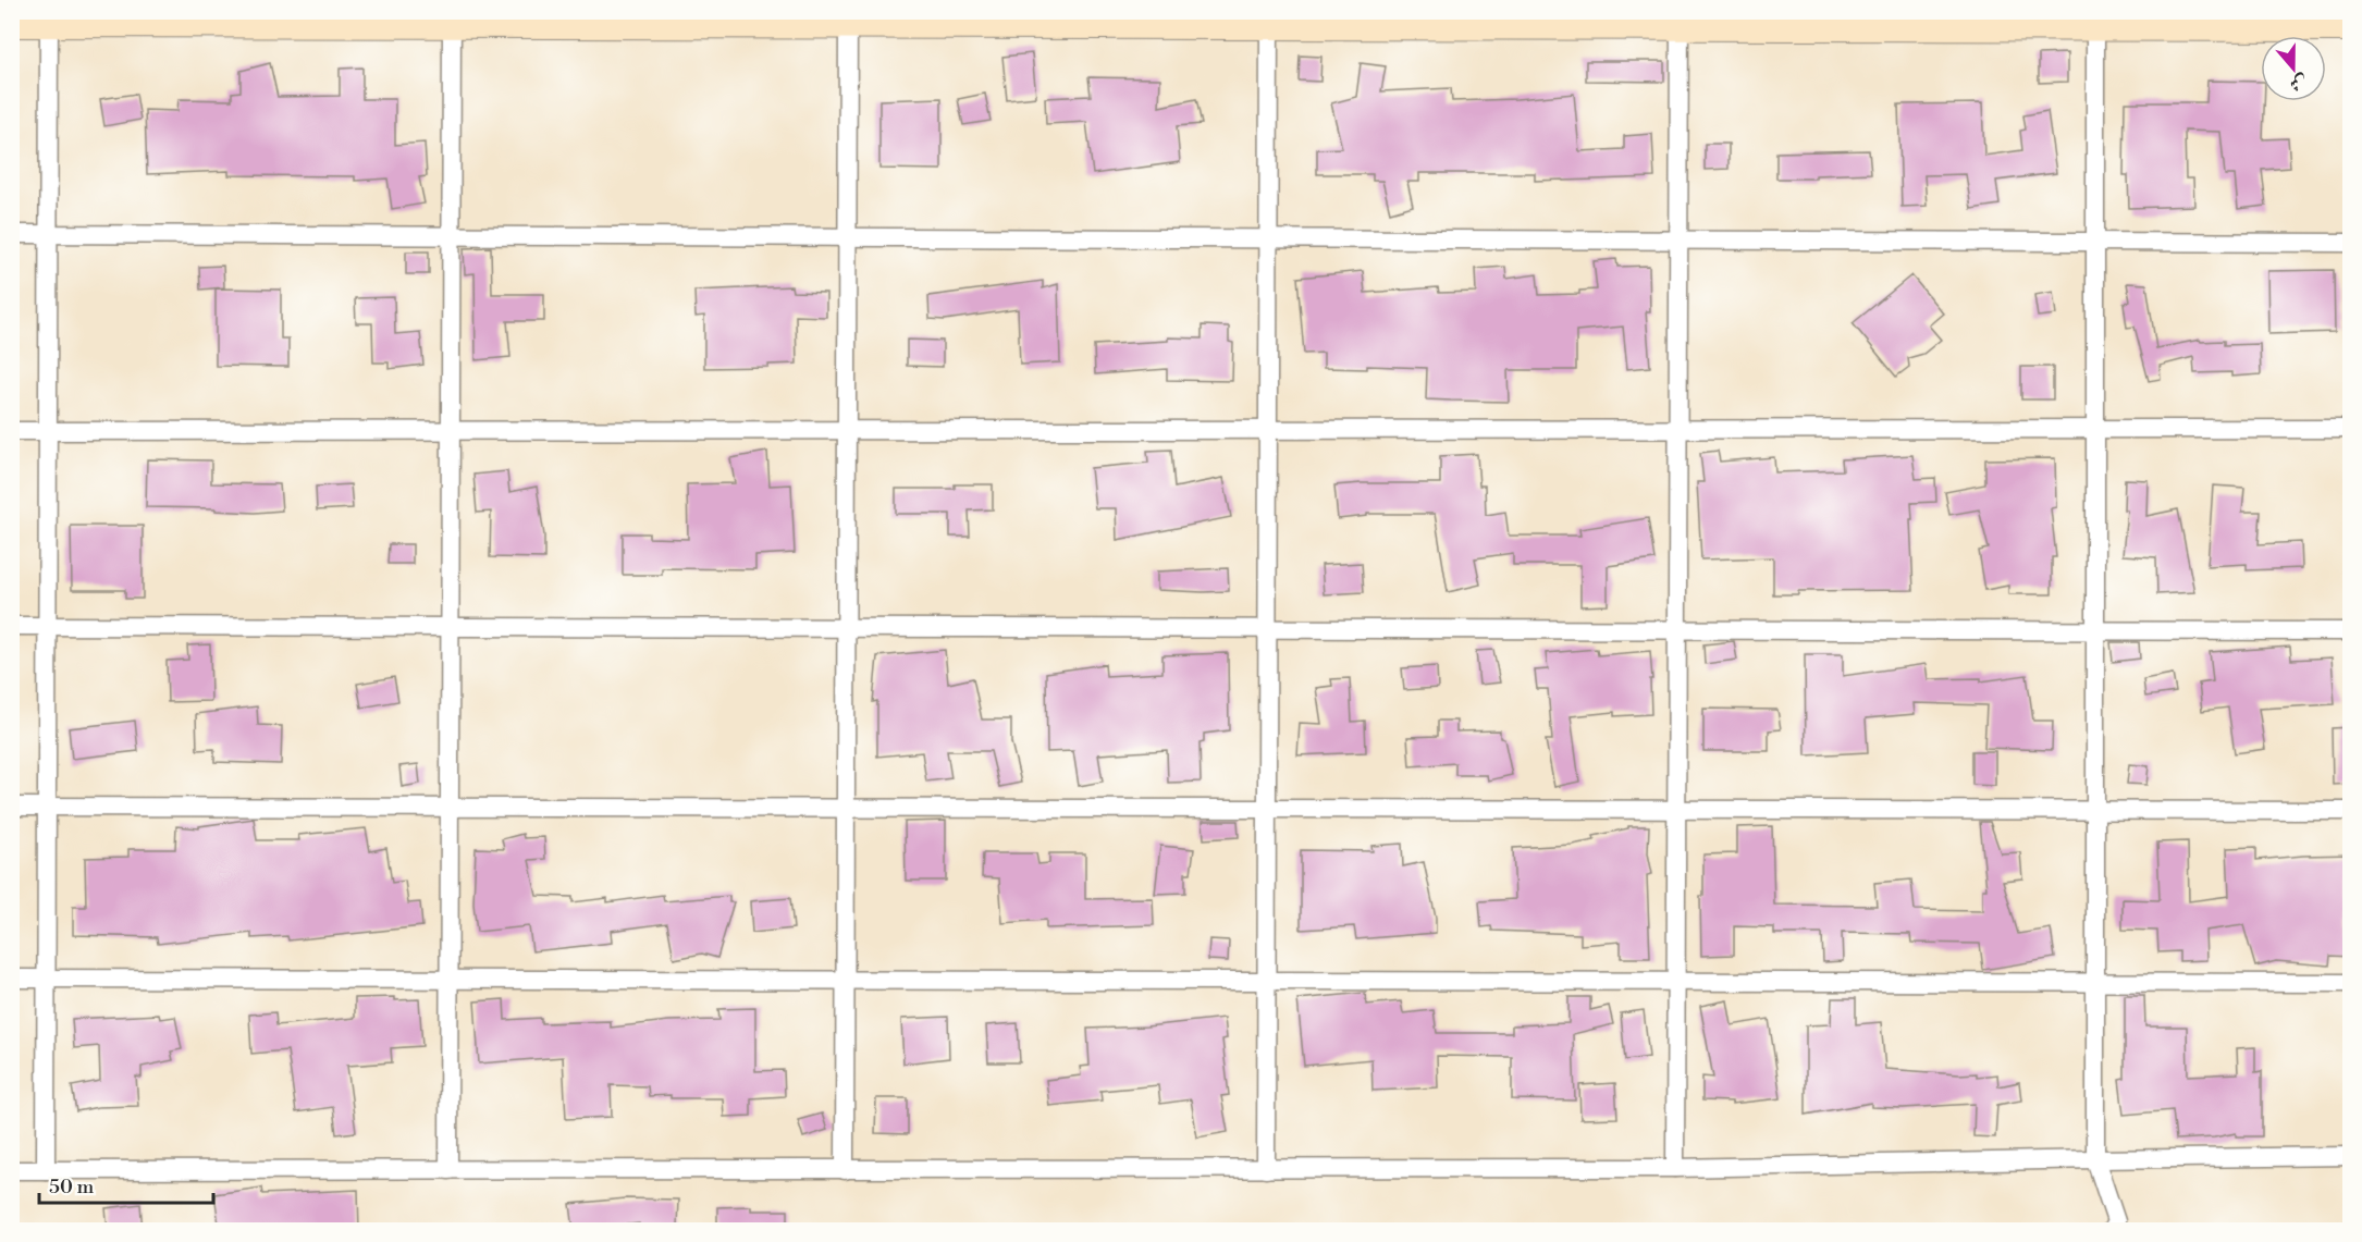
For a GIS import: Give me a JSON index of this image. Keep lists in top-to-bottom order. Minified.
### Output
{"scale_bar":"50 m","north":"bottom"}
